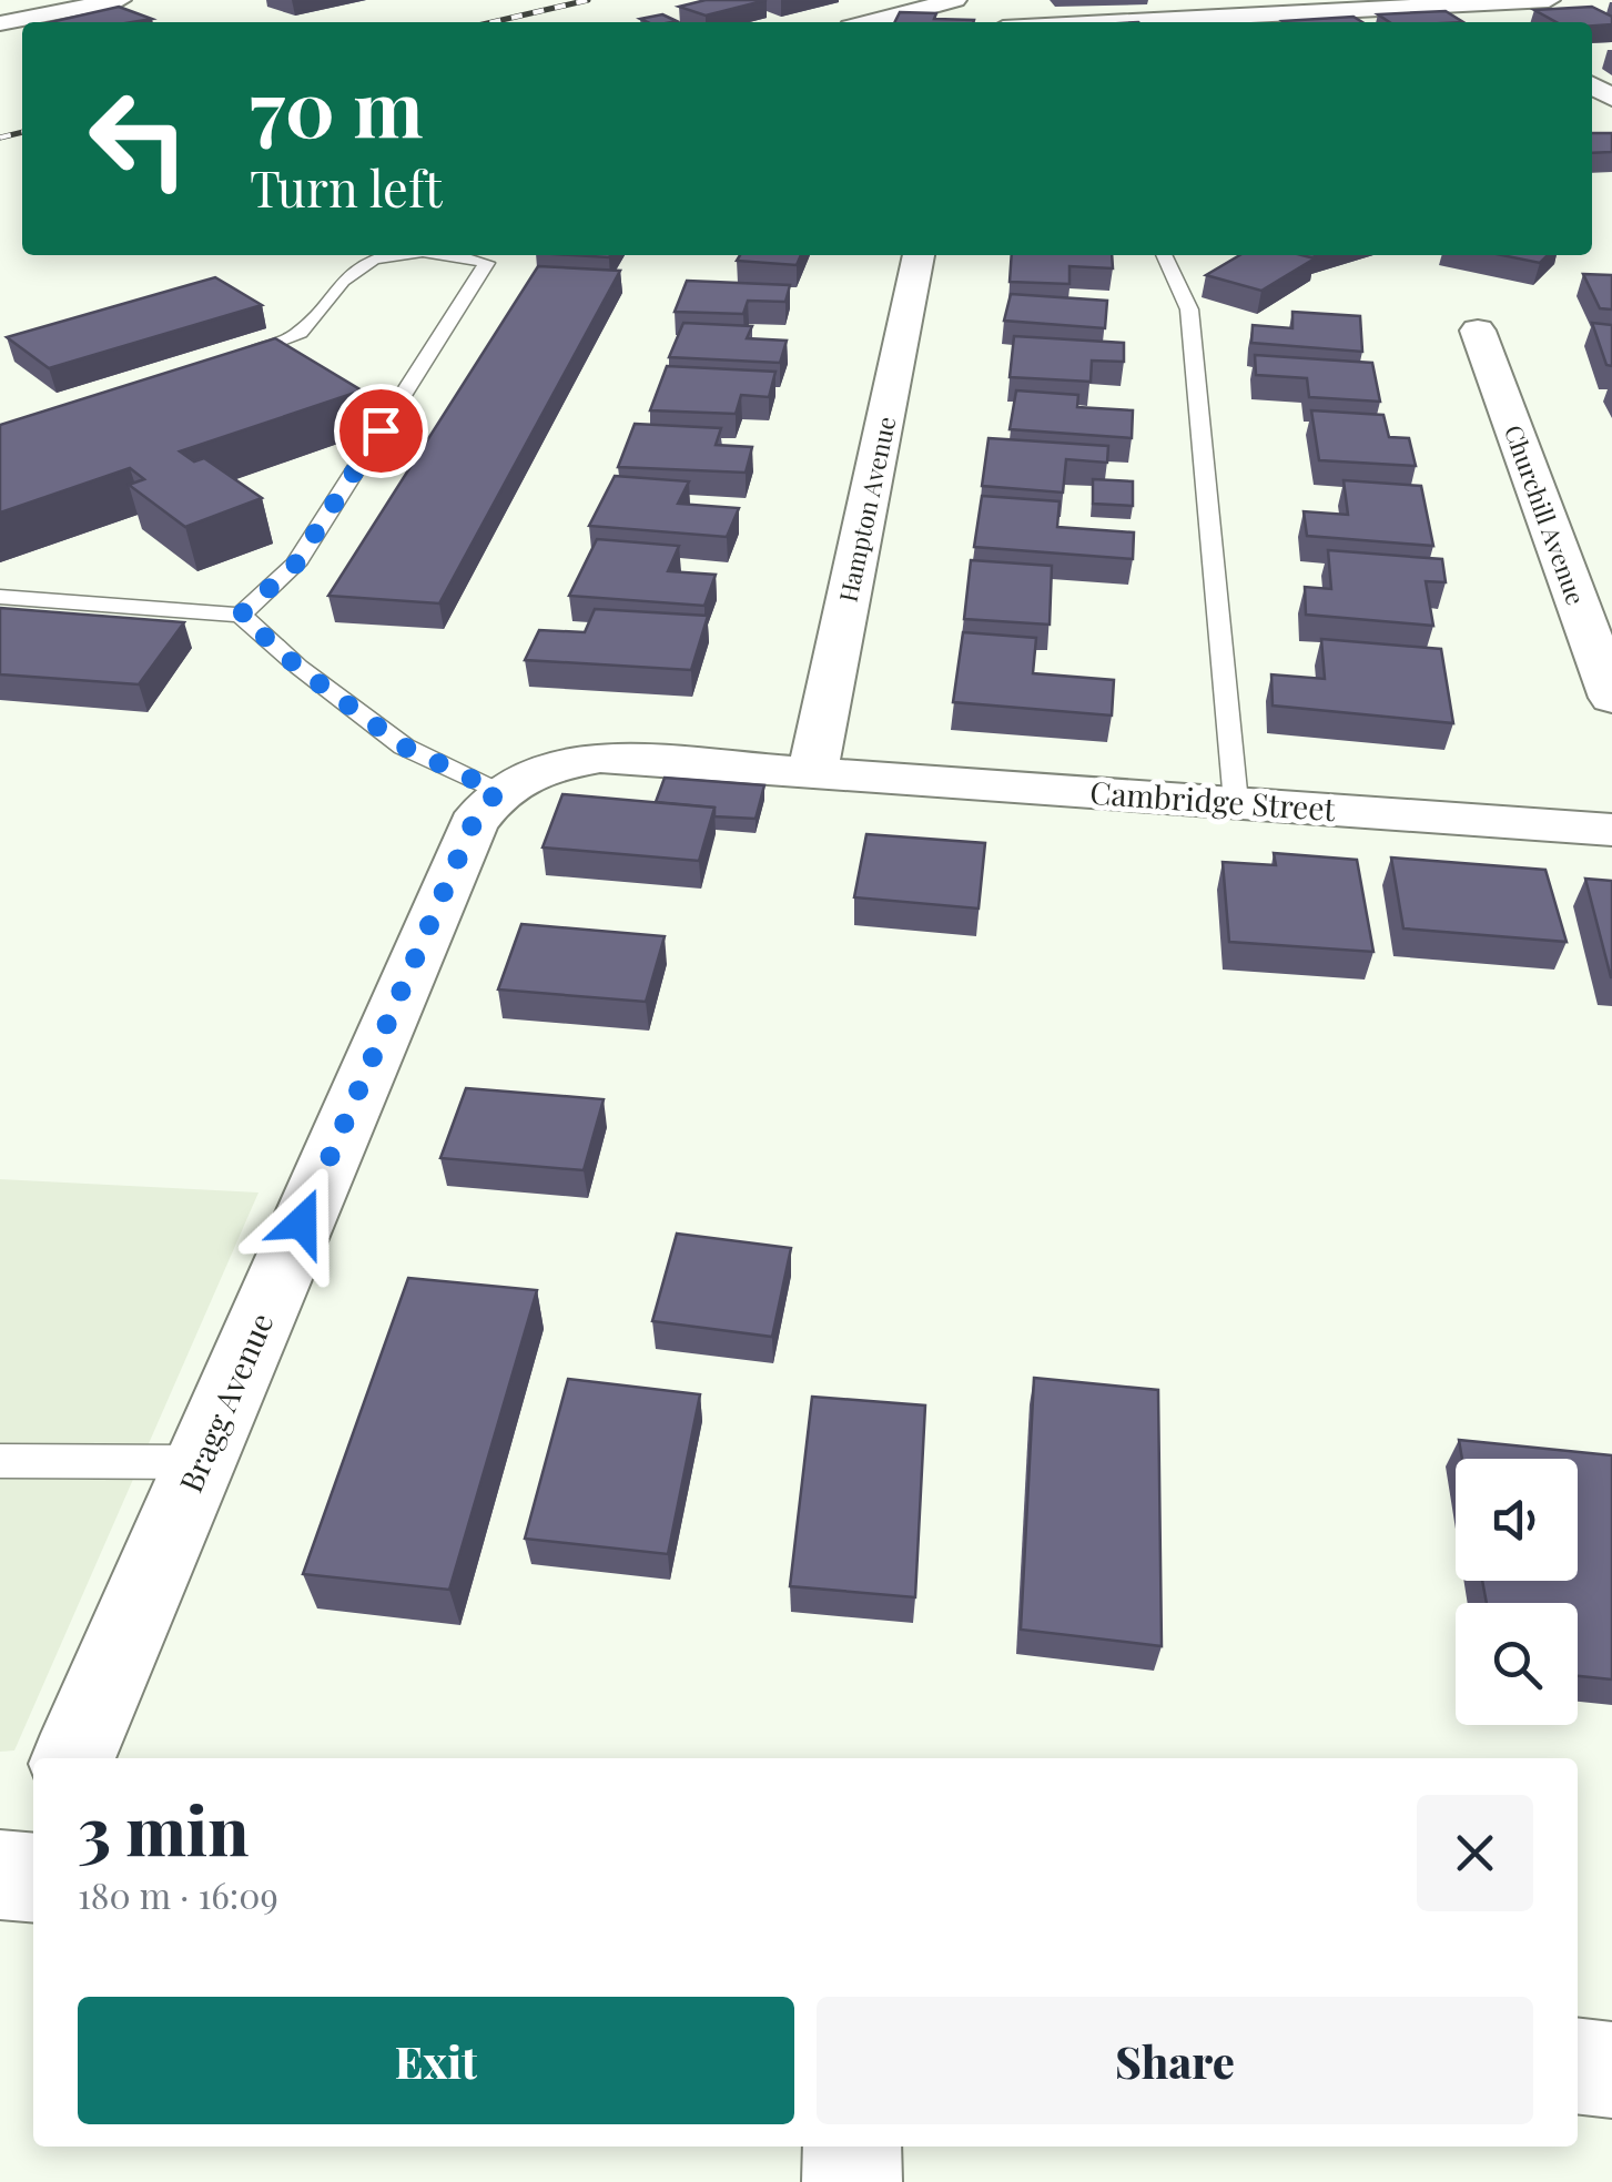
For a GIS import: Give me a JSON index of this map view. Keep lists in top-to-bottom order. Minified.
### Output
{"streets":{"street":["Hampton Avenue","Churchill Avenue","Cambridge Street","Bragg Avenue"]},"crossings":[["Hampton Avenue","Cambridge Street"]],"page":{"turn":["70 m","Turn left"],"heading":["3 min","180 m · 16:09"],"buttons":["Exit","Share"]}}
